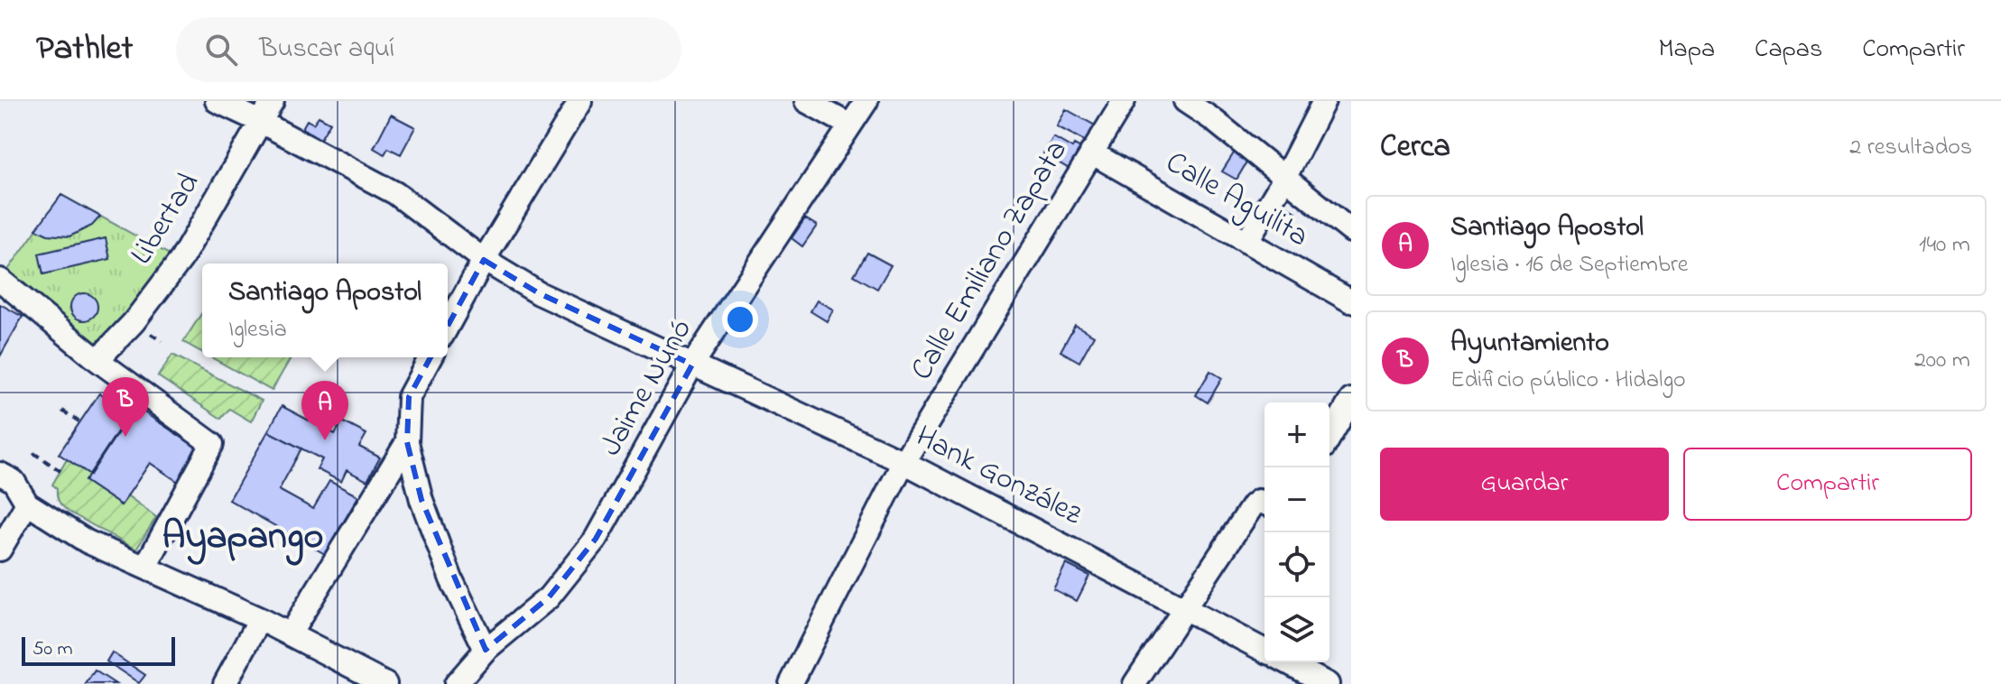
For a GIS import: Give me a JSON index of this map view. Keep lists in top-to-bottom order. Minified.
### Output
{"streets":{"street":["Calle Aguilita","Libertad","Calle Emiliano Zapata","Jaime Nunó","Hank González"]},"crossings":[["Calle Aguilita","Calle Emiliano Zapata"],["Libertad","Hank González"],["Calle Emiliano Zapata","Hank González"],["Jaime Nunó","Hank González"]],"districts":["Ayapango"],"scale_bar":"50 m","page":{"header":"Pathlet","search":"Buscar aquí","nav":["Mapa","Capas","Compartir"],"heading":["Cerca","2 resultados"],"list":[{"mark":"A","name":"Santiago Apostol","note":"Iglesia · 16 de Septiembre","value":"140 m"},{"mark":"B","name":"Ayuntamiento","note":"Edificio público · Hidalgo","value":"200 m"}],"popup":["Santiago Apostol","Iglesia"],"pins":["B","A"],"map_buttons":["+","−"],"buttons":["Guardar","Compartir"],"scale":"50 m"}}
